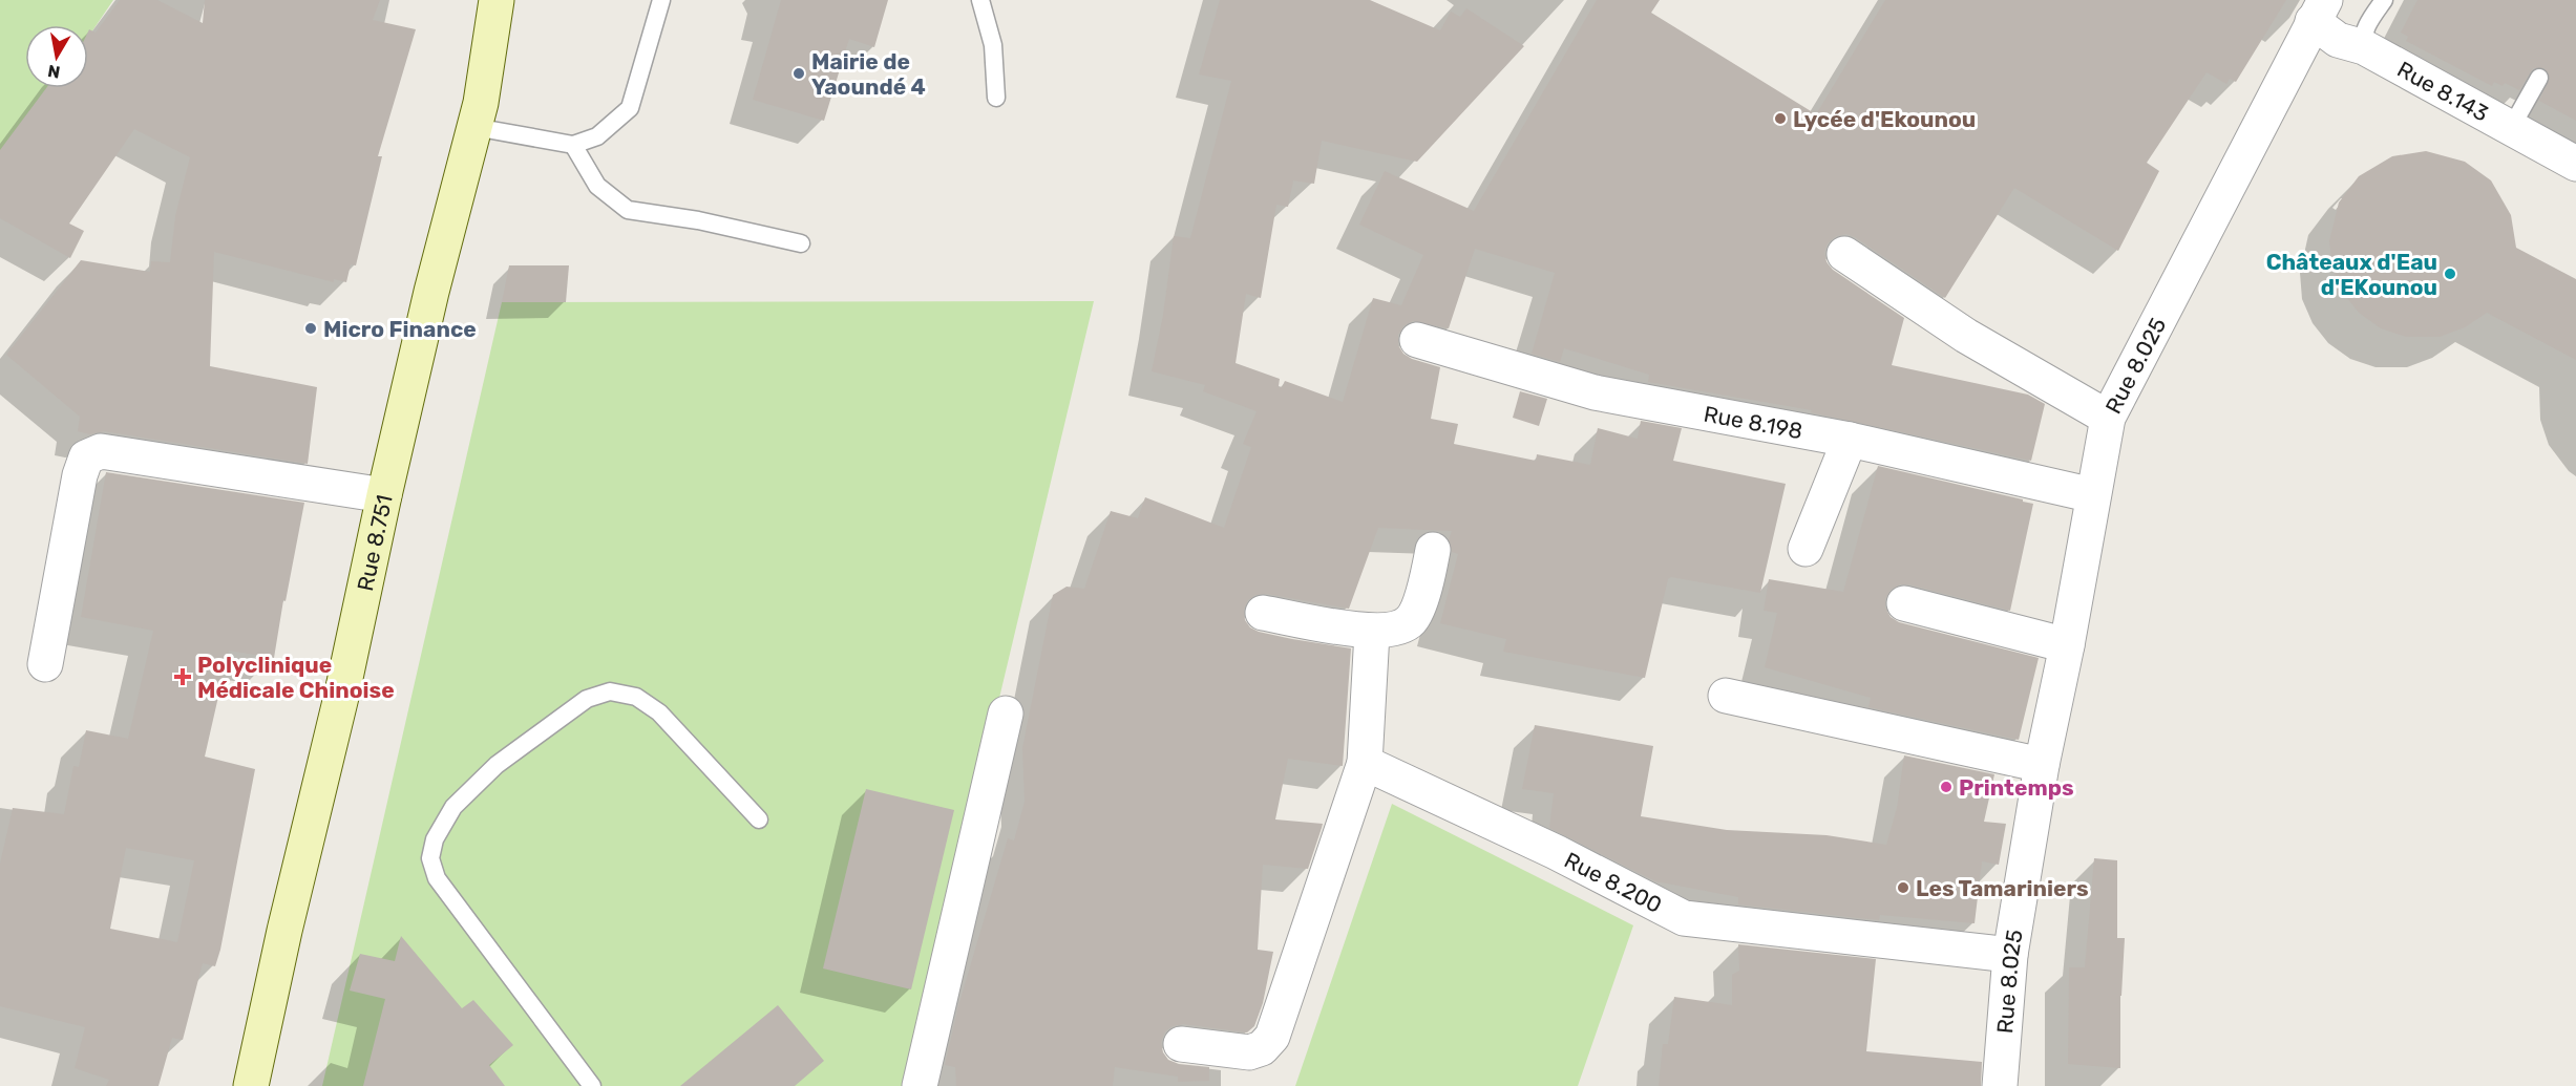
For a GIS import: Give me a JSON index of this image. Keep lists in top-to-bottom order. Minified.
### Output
{"streets":{"main road":["Rue 8.751"],"street":["Rue 8.143","Rue 8.025","Rue 8.198","Rue 8.200"]},"crossings":[["Rue 8.143","Rue 8.025"],["Rue 8.025","Rue 8.198"],["Rue 8.025","Rue 8.200"]],"places":{"other":["Mairie de Yaoundé 4","Lycée d'Ekounou","Châteaux d'Eau d'EKounou","Micro Finance","Printemps","Les Tamariniers"],"health":["Polyclinique Médicale Chinoise"]},"north":"bottom"}
